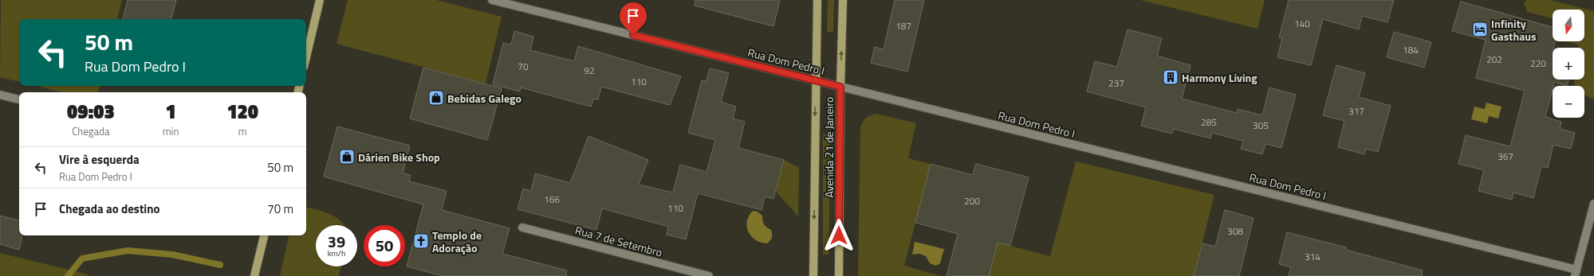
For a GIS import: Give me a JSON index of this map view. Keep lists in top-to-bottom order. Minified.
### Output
{"streets":{"main road":["Avenida 21 de Janeiro"],"street":["Rua Dom Pedro I","Rua 7 de Setembro"]},"crossings":[["Rua Dom Pedro I","Avenida 21 de Janeiro"]],"places":{"hotel":["Infinity Gasthaus"],"building":["Harmony Living"],"shop":["Bebidas Galego","Dárien Bike Shop"],"church":["Templo de Adoração"]},"house_numbers":["140","187","184","202","220","70","92","110","237","317","285","305","367","166","200","110","308","314"],"north":"bottom","page":{"map_buttons":["+","−"],"turn":["50 m","Rua Dom Pedro I"],"eta":["09:03","Chegada","1","min","120","m"],"list":[{"name":"Vire à esquerda","note":"Rua Dom Pedro I","value":"50 m"},{"name":"Chegada ao destino","value":"70 m"}],"speed":"39 km/h","limit":"50"}}
